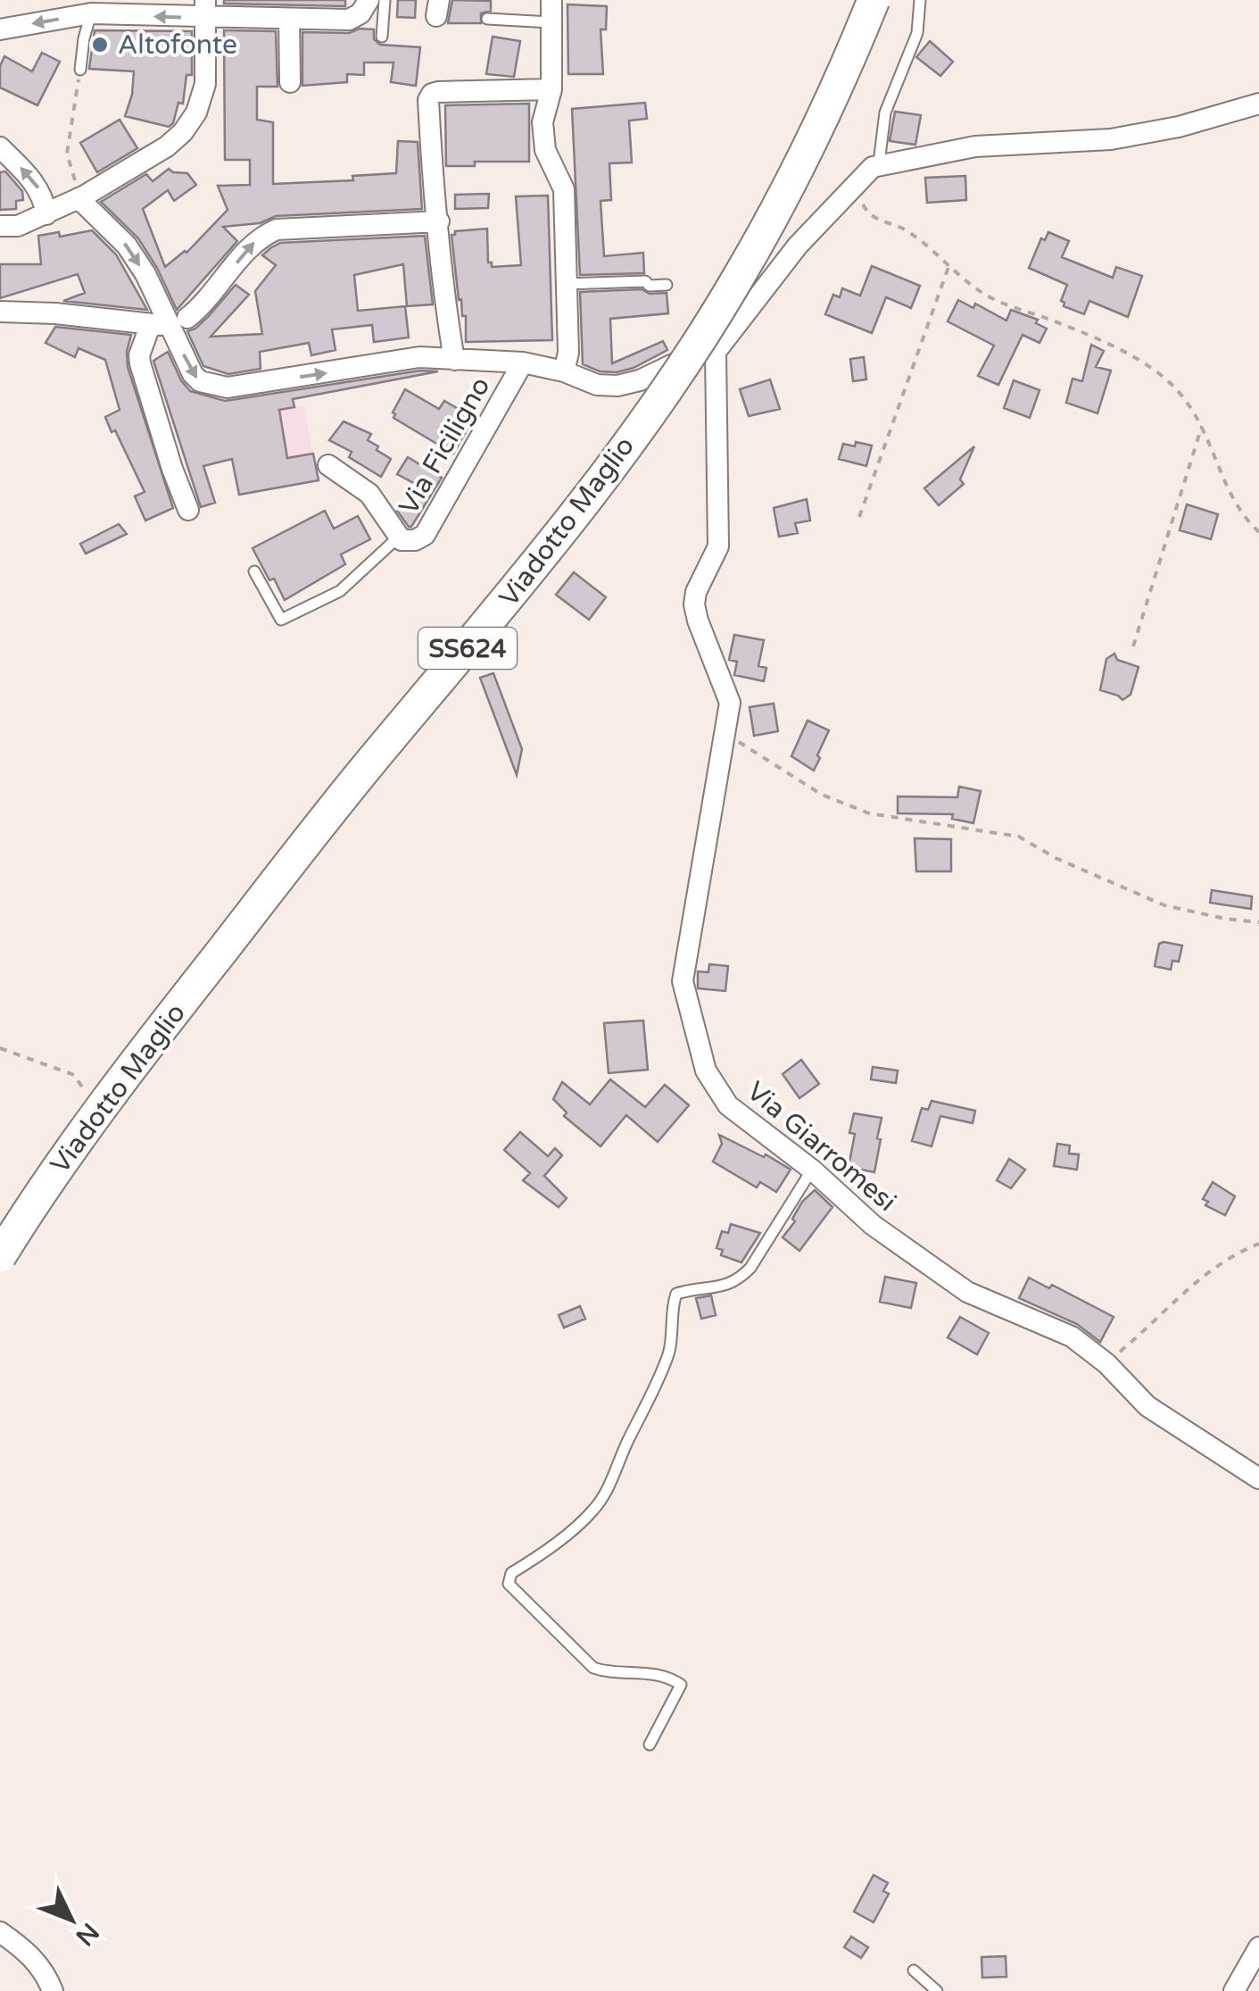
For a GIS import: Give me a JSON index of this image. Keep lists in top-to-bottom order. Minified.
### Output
{"streets":{"main road":["Viadotto Maglio","SS624"],"street":["Via Ficiligno","Via Giarromesi"]},"crossings":[["Via Ficiligno","Via Giarromesi"]],"places":["Altofonte"],"north":"bottom right"}
